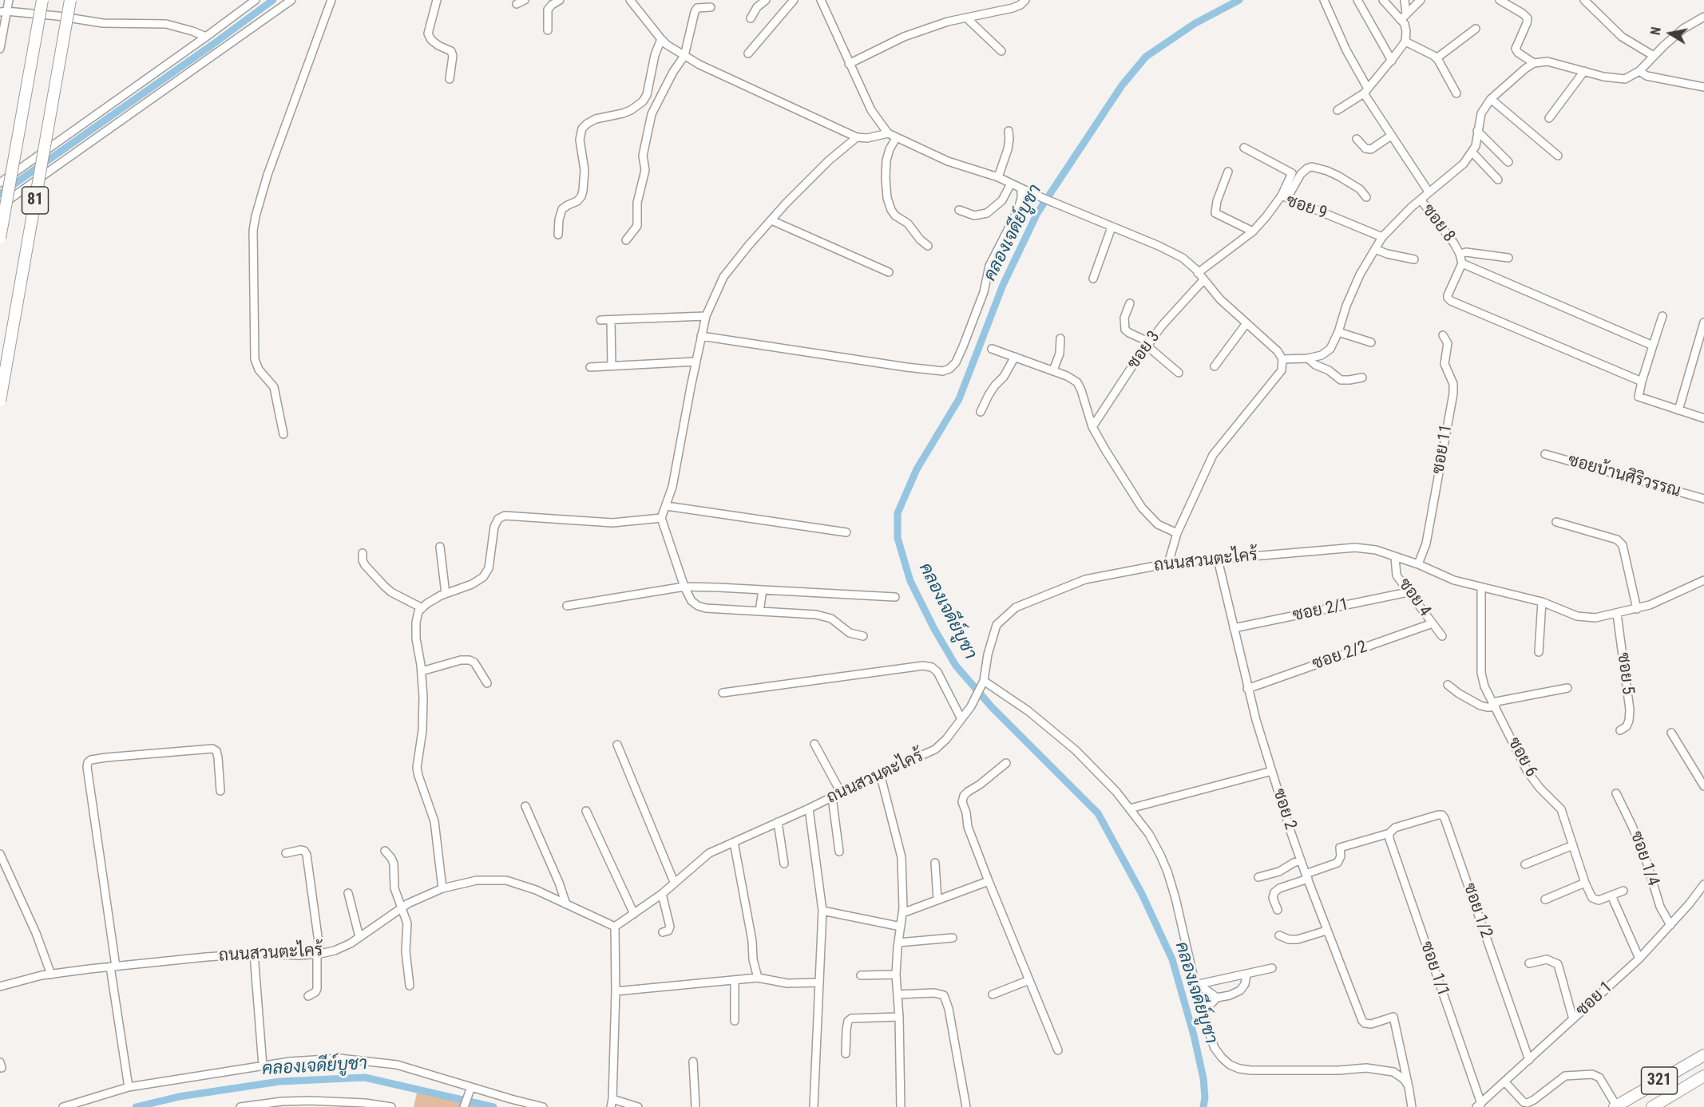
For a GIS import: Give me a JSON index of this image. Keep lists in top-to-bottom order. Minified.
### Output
{"streets":{"highway":["81","321"],"street":["ซอย 9","ซอย 8","ซอย 3","ซอย 11","ซอยบ้านศิริวรรณ","ถนนสวนตะไคร้","ซอย 4","ซอย 2/1","ซอย 2/2","ซอย 5","ซอย 6","ซอย 2","ซอย 1/4","ซอย 1/2","ซอย 1/1","ซอย 1"]},"crossings":[["ซอย 11","ถนนสวนตะไคร้"],["ถนนสวนตะไคร้","ซอย 4"],["ถนนสวนตะไคร้","ซอย 5"],["ถนนสวนตะไคร้","ซอย 6"],["ถนนสวนตะไคร้","ซอย 2"],["ซอย 4","ซอย 2/1"],["ซอย 4","ซอย 2/2"],["ซอย 2/1","ซอย 2"],["ซอย 2/2","ซอย 2"],["ซอย 2","ซอย 1/2"],["ซอย 1/4","ซอย 1"],["ซอย 1/2","ซอย 1/1"],["ซอย 1/2","ซอย 1"],["ซอย 1/1","ซอย 1"]],"water":["คลองเจดีย์บูชา"],"north":"left"}
